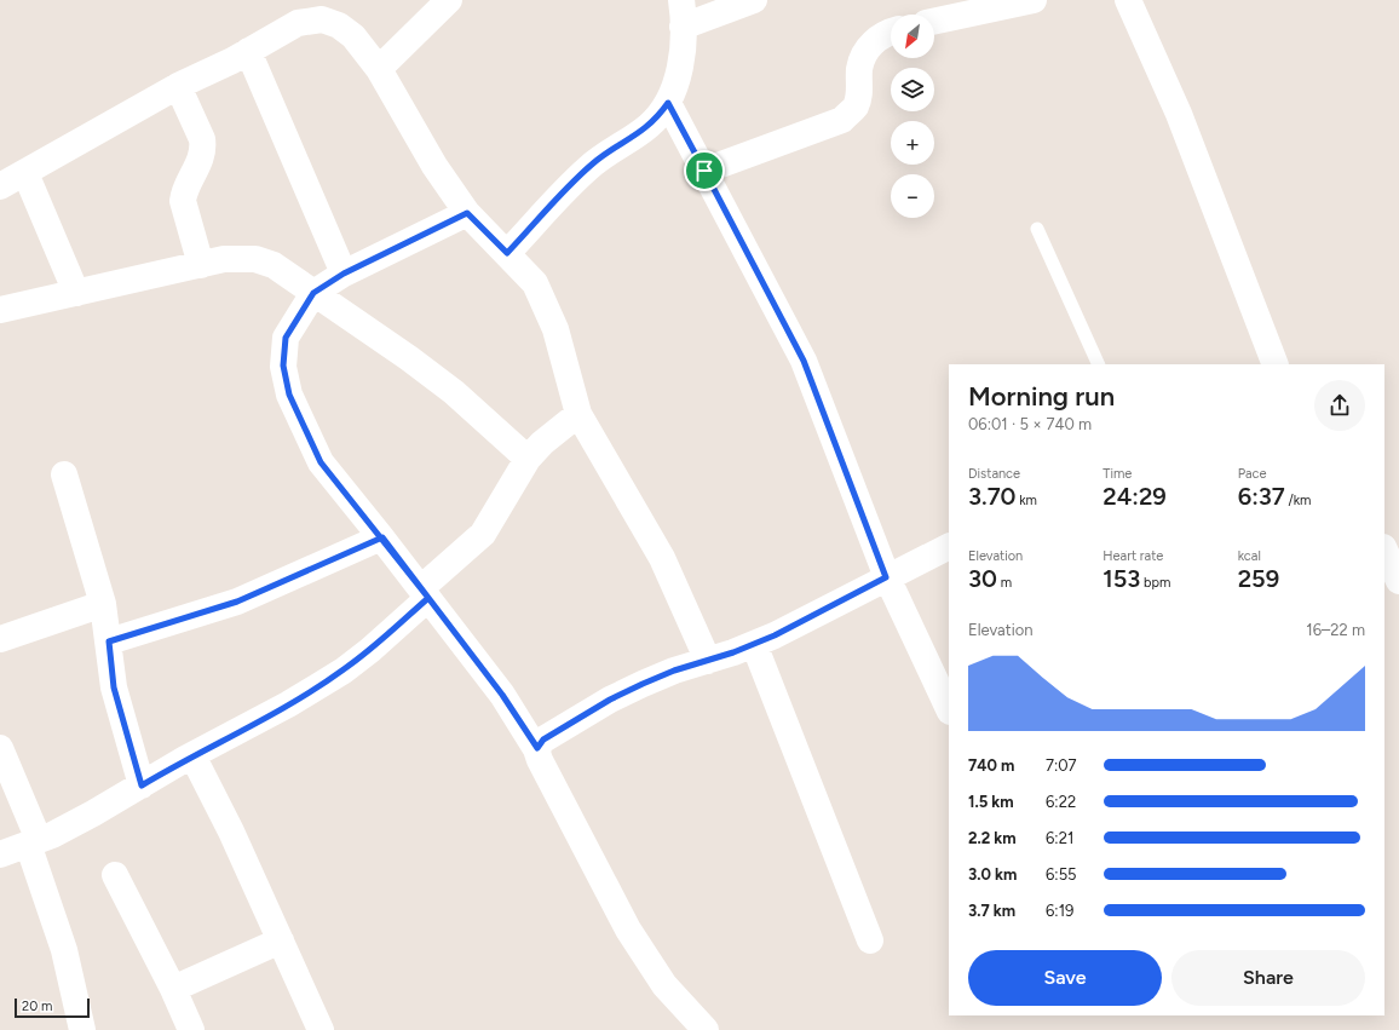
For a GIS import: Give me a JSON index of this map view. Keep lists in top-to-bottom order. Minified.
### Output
{"scale_bar":"20 m","north":"bottom left","page":{"map_buttons":["+","−"],"heading":["Morning run","06:01 · 5 × 740 m"],"stats":[["Distance","3.70 km"],["Time","24:29"],["Pace","6:37 /km"],["Elevation","30 m"],["Heart rate","153 bpm"],["kcal","259"]],"chart":["Elevation","16–22 m"],"list":[{"name":"740 m","note":"7:07"},{"name":"1.5 km","note":"6:22"},{"name":"2.2 km","note":"6:21"},{"name":"3.0 km","note":"6:55"},{"name":"3.7 km","note":"6:19"}],"buttons":["Save","Share"],"scale":"20 m"}}
